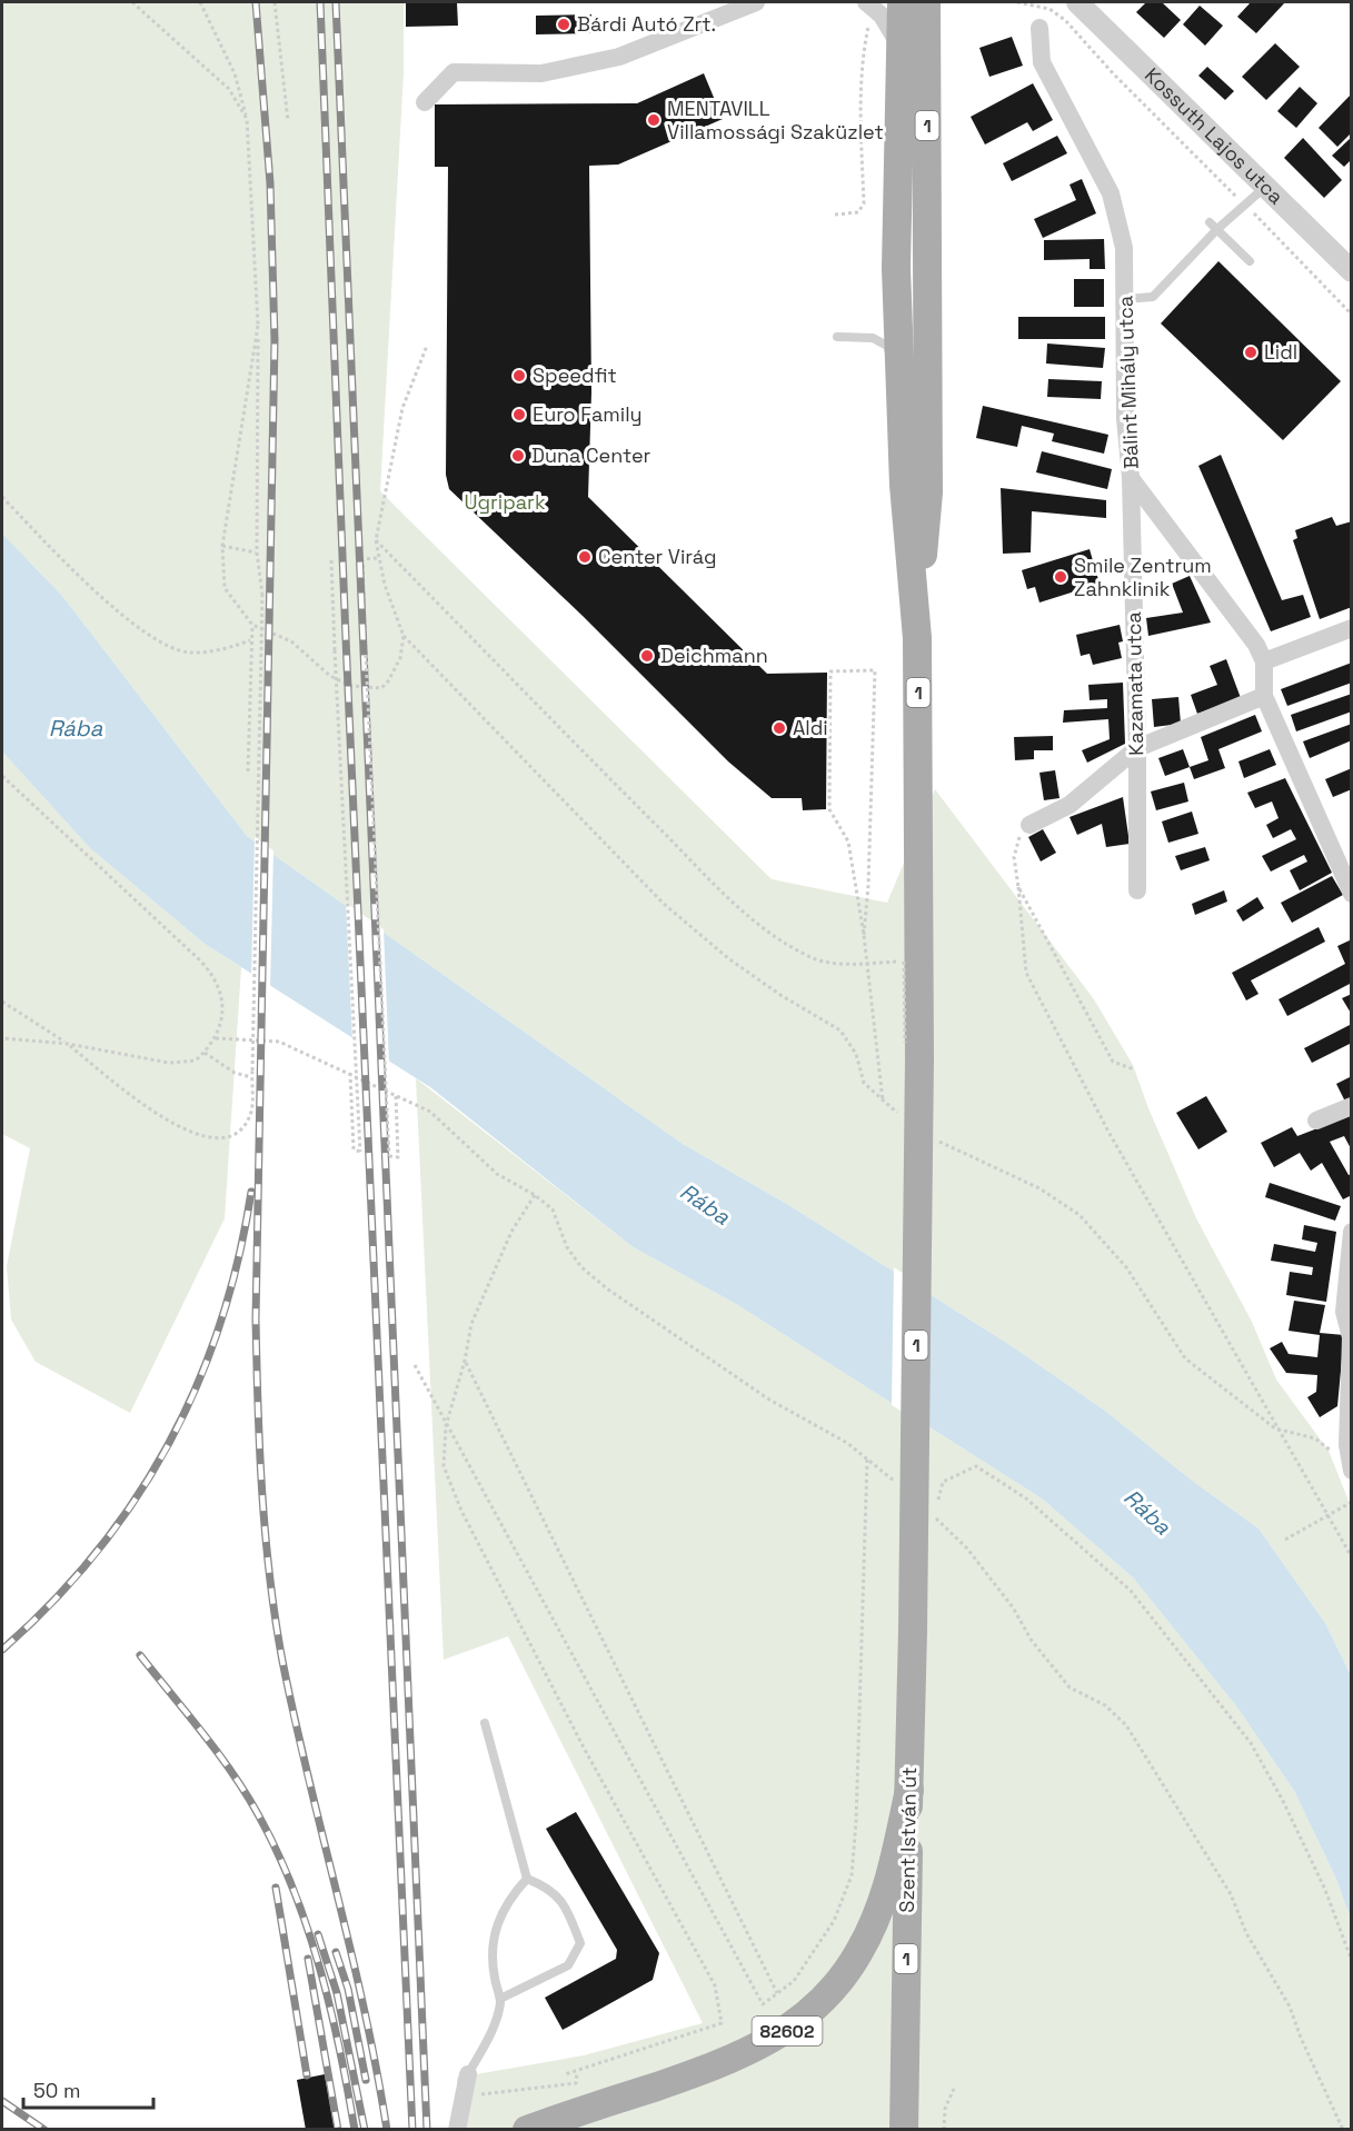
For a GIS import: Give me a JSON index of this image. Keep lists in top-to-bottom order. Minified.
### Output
{"streets":{"main road":["1","Szent István út","82602"],"street":["Kossuth Lajos utca","Bálint Mihály utca","Kazamata utca"]},"crossings":[["1","Szent István út"],["Bálint Mihály utca","Kazamata utca"],["Szent István út","82602"]],"water":["Rába"],"parks":["Ugripark"],"places":["Bárdi Autó Zrt.","MENTAVILL Villamossági Szaküzlet","Lidl","Speedfit","Euro Family","Duna Center","Center Virág","Smile Zentrum Zahnklinik","Deichmann","Aldi"],"scale_bar":"50 m"}
